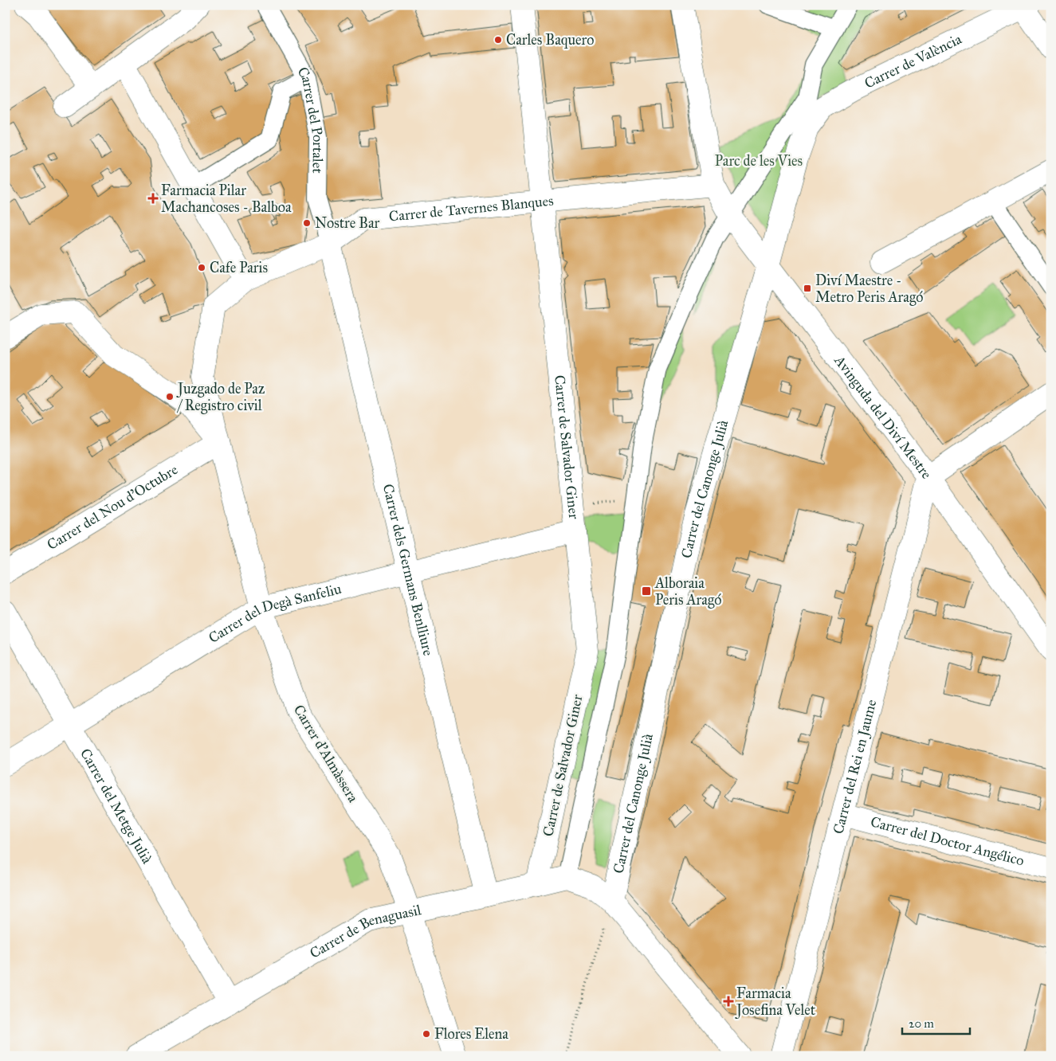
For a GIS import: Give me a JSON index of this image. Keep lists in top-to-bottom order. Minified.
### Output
{"streets":{"street":["Carrer de València","Carrer del Portalet","Carrer de Tavernes Blanques","Avinguda del Diví Mestre","Carrer de Salvador Giner","Carrer del Canonge Julià","Carrer del Nou d'Octubre","Carrer dels Germans Benlliure","Carrer del Degà Sanfeliu","Carrer d'Almàssera","Carrer del Rei en Jaume","Carrer del Metge Julià","Carrer del Doctor Angélico","Carrer de Benaguasil"]},"crossings":[["Carrer de València","Carrer del Canonge Julià"],["Carrer del Portalet","Carrer de Tavernes Blanques"],["Carrer del Portalet","Carrer dels Germans Benlliure"],["Carrer de Tavernes Blanques","Avinguda del Diví Mestre"],["Carrer de Tavernes Blanques","Carrer de Salvador Giner"],["Carrer de Tavernes Blanques","Carrer dels Germans Benlliure"],["Carrer de Tavernes Blanques","Carrer d'Almàssera"],["Avinguda del Diví Mestre","Carrer del Canonge Julià"],["Avinguda del Diví Mestre","Carrer del Rei en Jaume"],["Carrer de Salvador Giner","Carrer del Degà Sanfeliu"],["Carrer de Salvador Giner","Carrer de Benaguasil"],["Carrer del Nou d'Octubre","Carrer d'Almàssera"],["Carrer dels Germans Benlliure","Carrer del Degà Sanfeliu"],["Carrer dels Germans Benlliure","Carrer de Benaguasil"],["Carrer del Degà Sanfeliu","Carrer d'Almàssera"],["Carrer del Degà Sanfeliu","Carrer del Metge Julià"],["Carrer d'Almàssera","Carrer de Benaguasil"],["Carrer del Rei en Jaume","Carrer del Doctor Angélico"],["Carrer del Metge Julià","Carrer de Benaguasil"]],"parks":["Parc de les Vies"],"places":{"other":["Carles Baquero","Nostre Bar","Cafe Paris","Juzgado de Paz / Registro civil","Flores Elena"],"health":["Farmacia Pilar Machancoses - Balboa","Farmacia Josefina Velet"],"transit":["Diví Maestre - Metro Peris Aragó","Alboraia Peris Aragó"]},"scale_bar":"20 m"}
